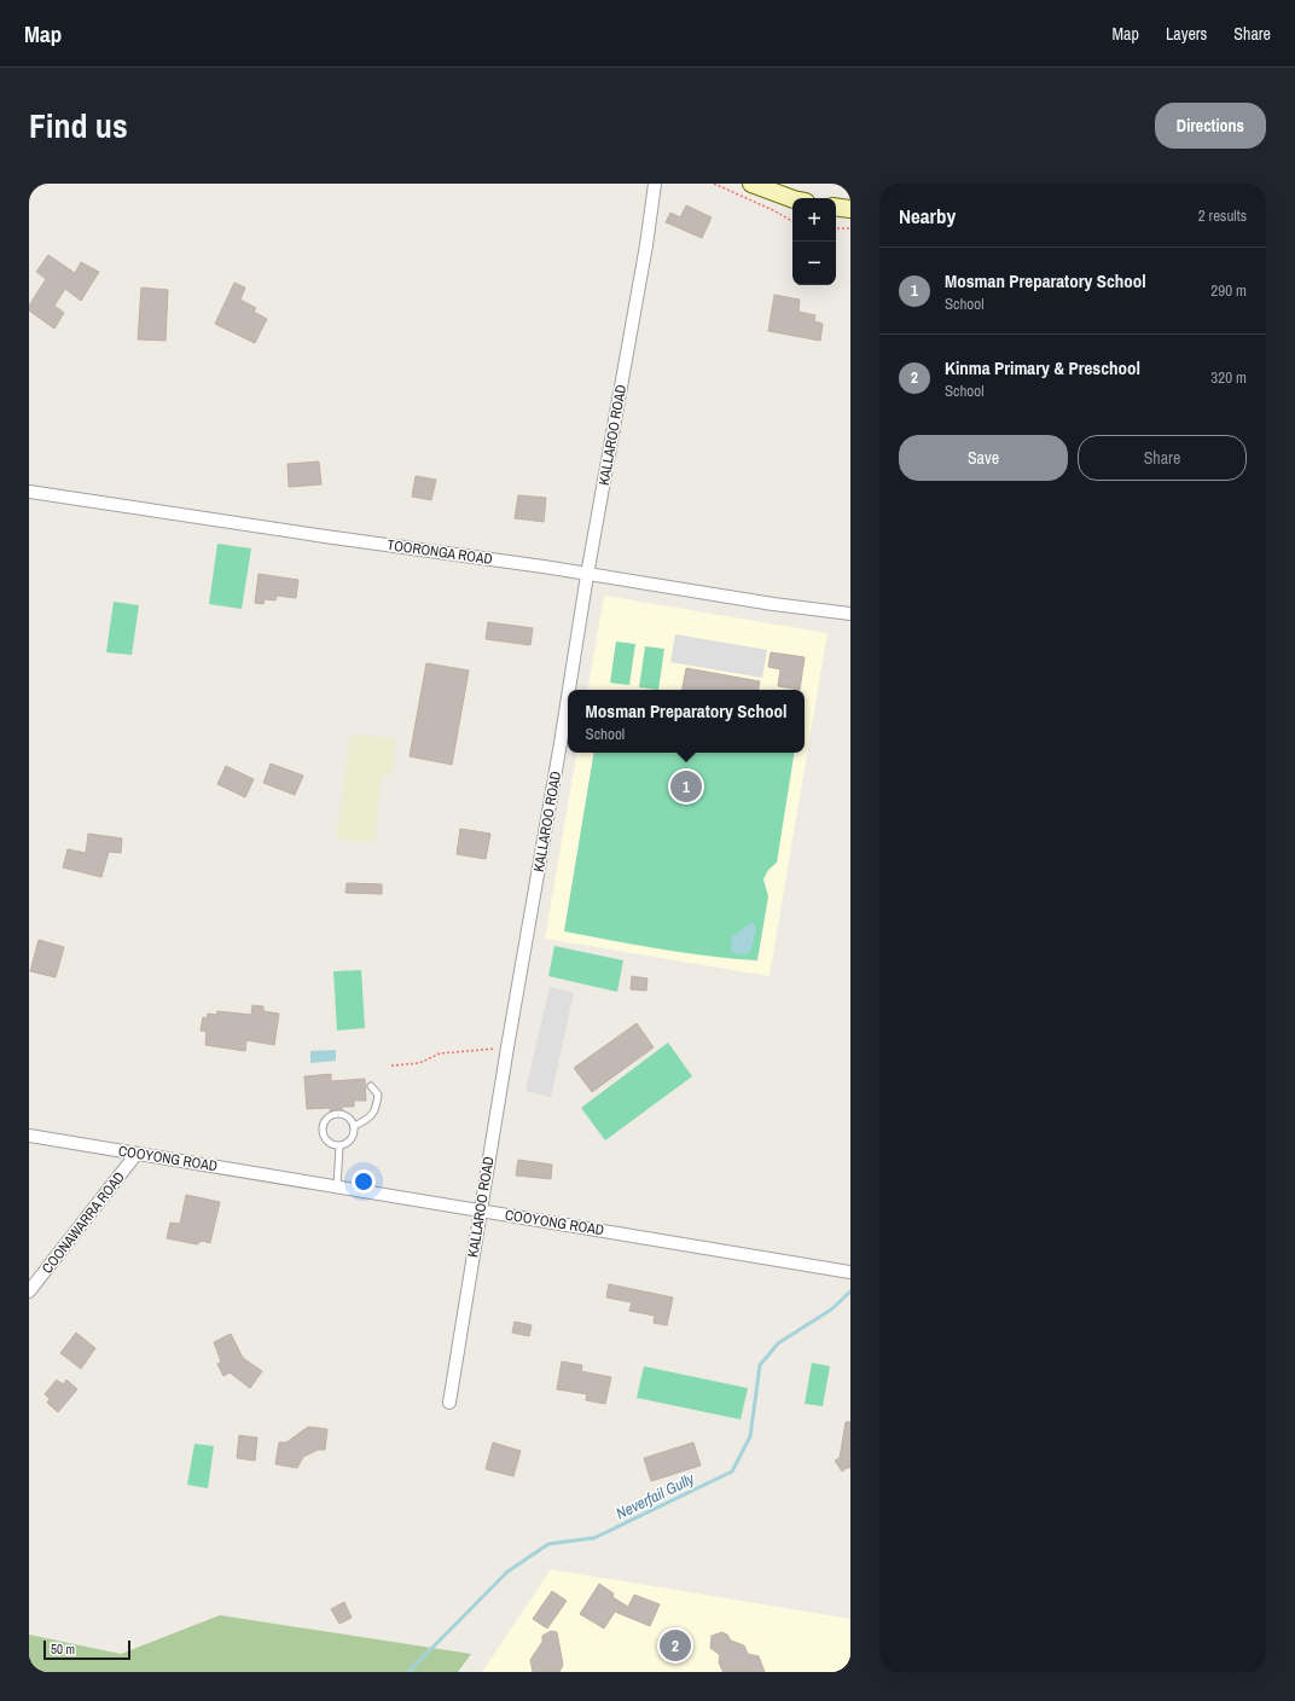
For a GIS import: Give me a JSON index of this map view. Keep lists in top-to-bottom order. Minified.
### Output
{"streets":{"street":["KALLAROO ROAD","TOORONGA ROAD","COOYONG ROAD","COONAWARRA ROAD"]},"crossings":[["KALLAROO ROAD","TOORONGA ROAD"],["KALLAROO ROAD","COOYONG ROAD"],["COOYONG ROAD","COONAWARRA ROAD"]],"water":["Neverfail Gully"],"scale_bar":"50 m","page":{"header":"Map","nav":["Map","Layers","Share"],"title":"Find us","buttons":["Directions",["Save","Share"]],"heading":["Nearby","2 results"],"map_buttons":["+","−"],"list":[{"mark":"1","name":"Mosman Preparatory School","note":"School","value":"290 m"},{"mark":"2","name":"Kinma Primary & Preschool","note":"School","value":"320 m"}],"popup":["Mosman Preparatory School","School"],"pins":["1","2"],"scale":"50 m"}}
